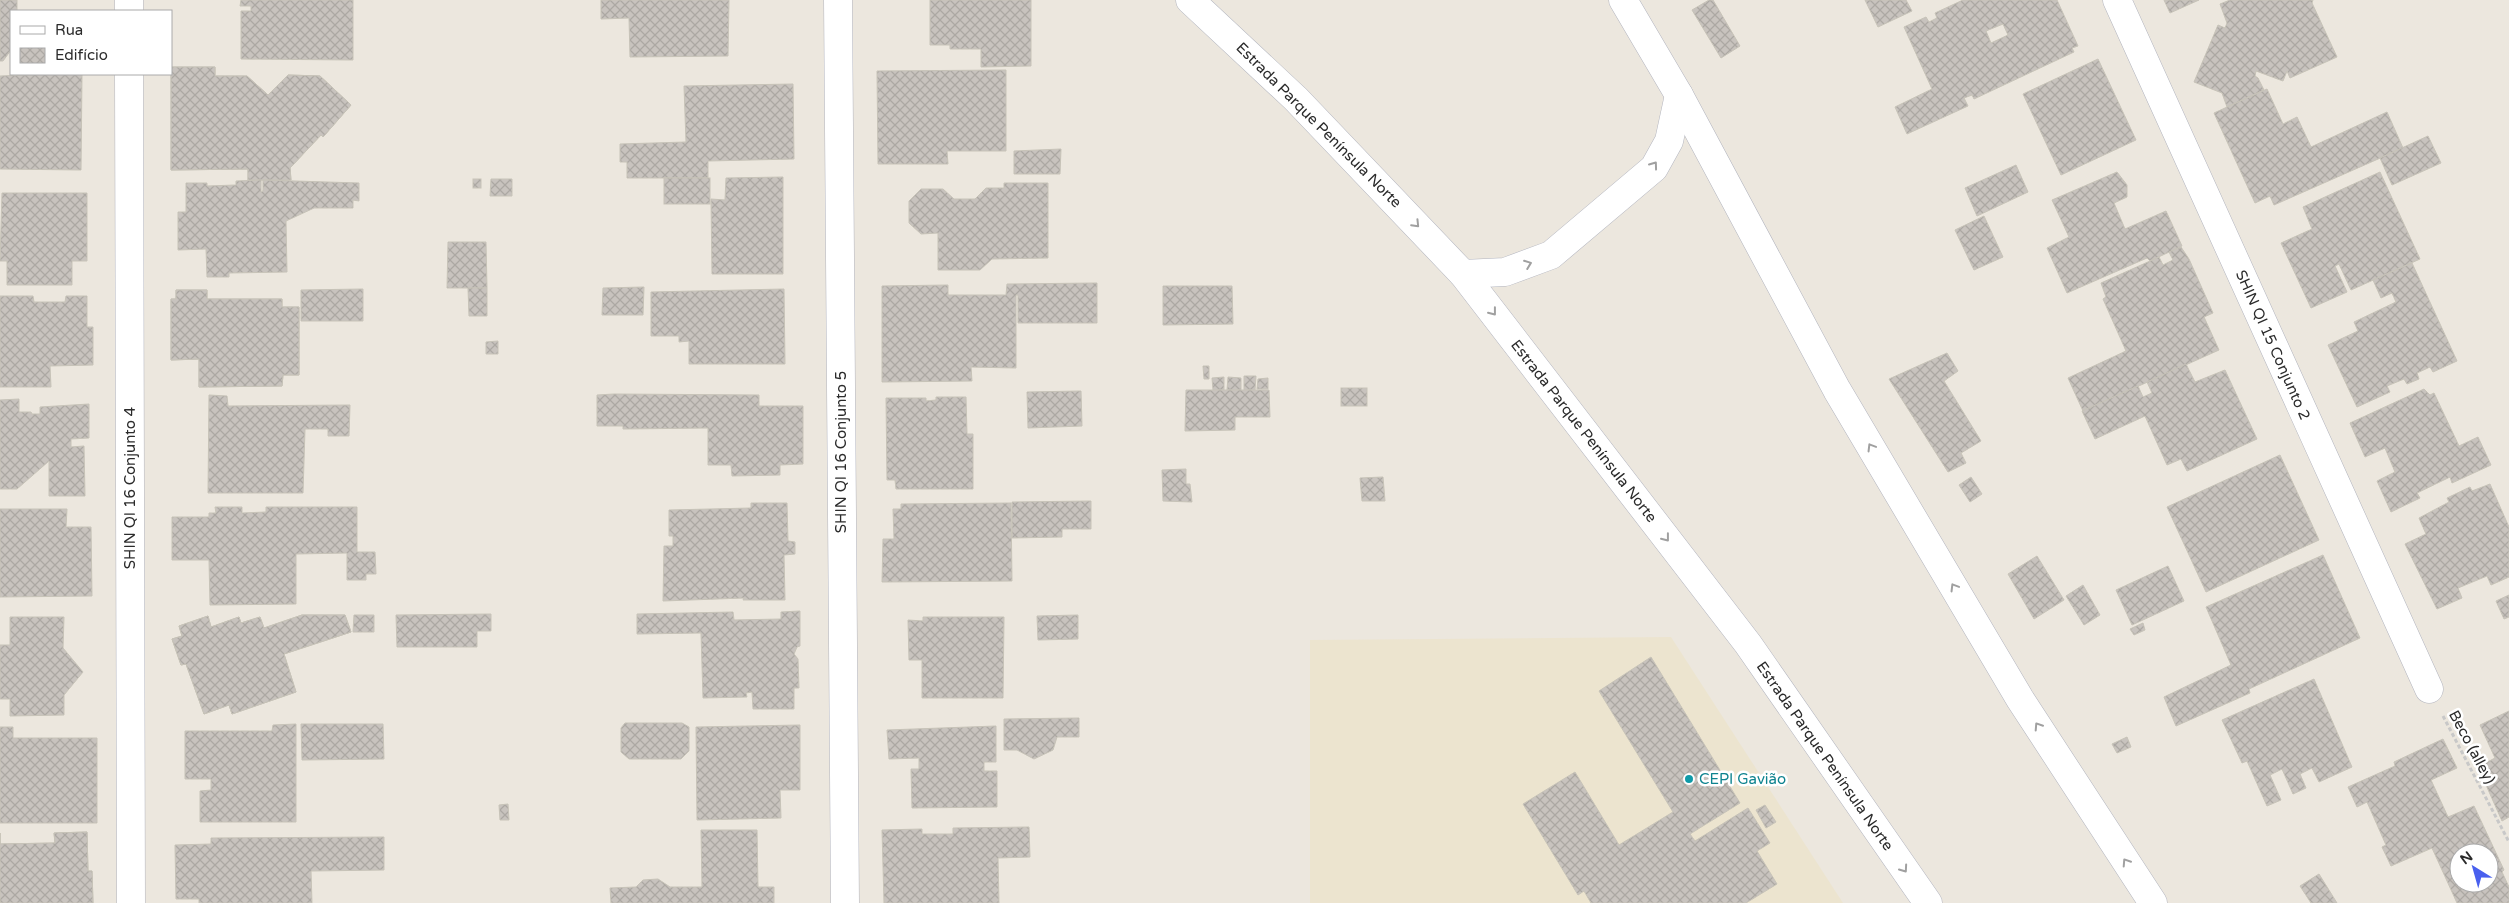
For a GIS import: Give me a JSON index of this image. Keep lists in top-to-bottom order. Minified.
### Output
{"streets":{"main road":["Estrada Parque Península Norte","SHIN QI 15 Conjunto 2","SHIN QI 16 Conjunto 5","SHIN QI 16 Conjunto 4"],"path":["Beco (alley)"]},"crossings":[["SHIN QI 15 Conjunto 2","Beco (alley)"]],"places":["CEPI Gavião"],"legend":["Rua","Edifício"],"north":"top left"}
